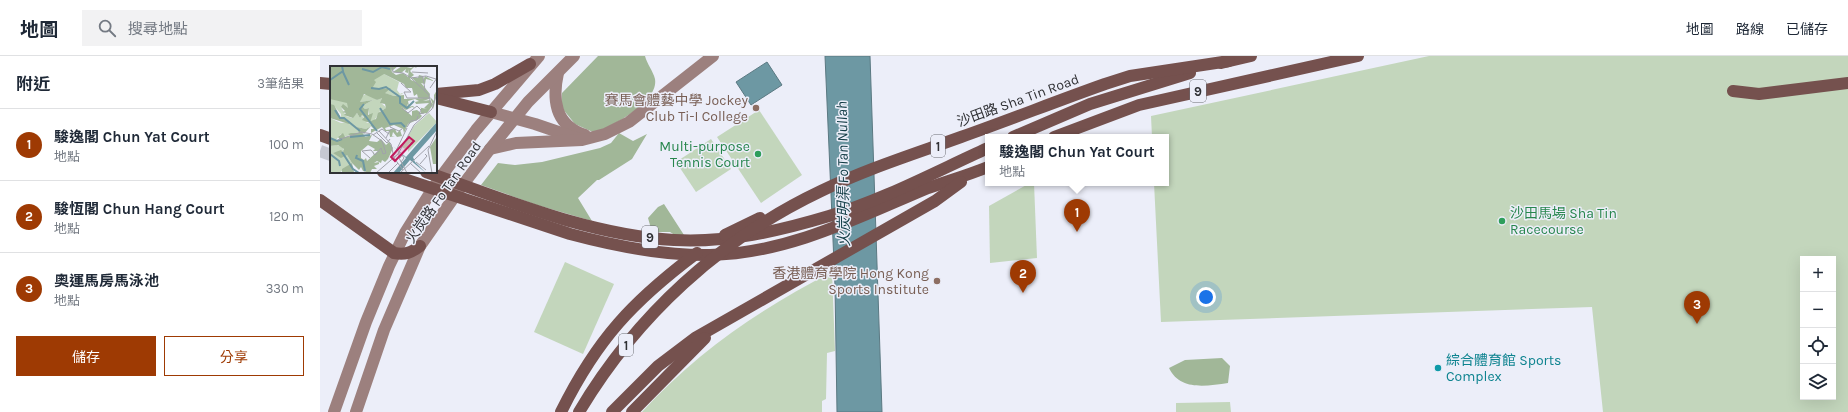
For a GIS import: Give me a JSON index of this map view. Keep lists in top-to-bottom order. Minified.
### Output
{"streets":{"highway":["9","沙田路 Sha Tin Road","1"],"main road":["火炭路 Fo Tan Road"]},"crossings":[["9","沙田路 Sha Tin Road"]],"water":["火炭明渠 Fo Tan Nullah"],"places":["賽馬會體藝中學 Jockey Club Ti-I College","Multi-purpose Tennis Court","沙田馬場 Sha Tin Racecourse","香港體育學院 Hong Kong Sports Institute","綜合體育館 Sports Complex"],"page":{"header":"地圖","search":"搜尋地點","nav":["地圖","路線","已儲存"],"heading":["附近","3筆結果"],"list":[{"mark":"1","name":"駿逸閣 Chun Yat Court","note":"地點","value":"100 m"},{"mark":"2","name":"駿恆閣 Chun Hang Court","note":"地點","value":"120 m"},{"mark":"3","name":"奧運馬房馬泳池","note":"地點","value":"330 m"}],"popup":["駿逸閣 Chun Yat Court","地點"],"pins":["1","2","3"],"map_buttons":["+","−"],"buttons":["儲存","分享"]}}
